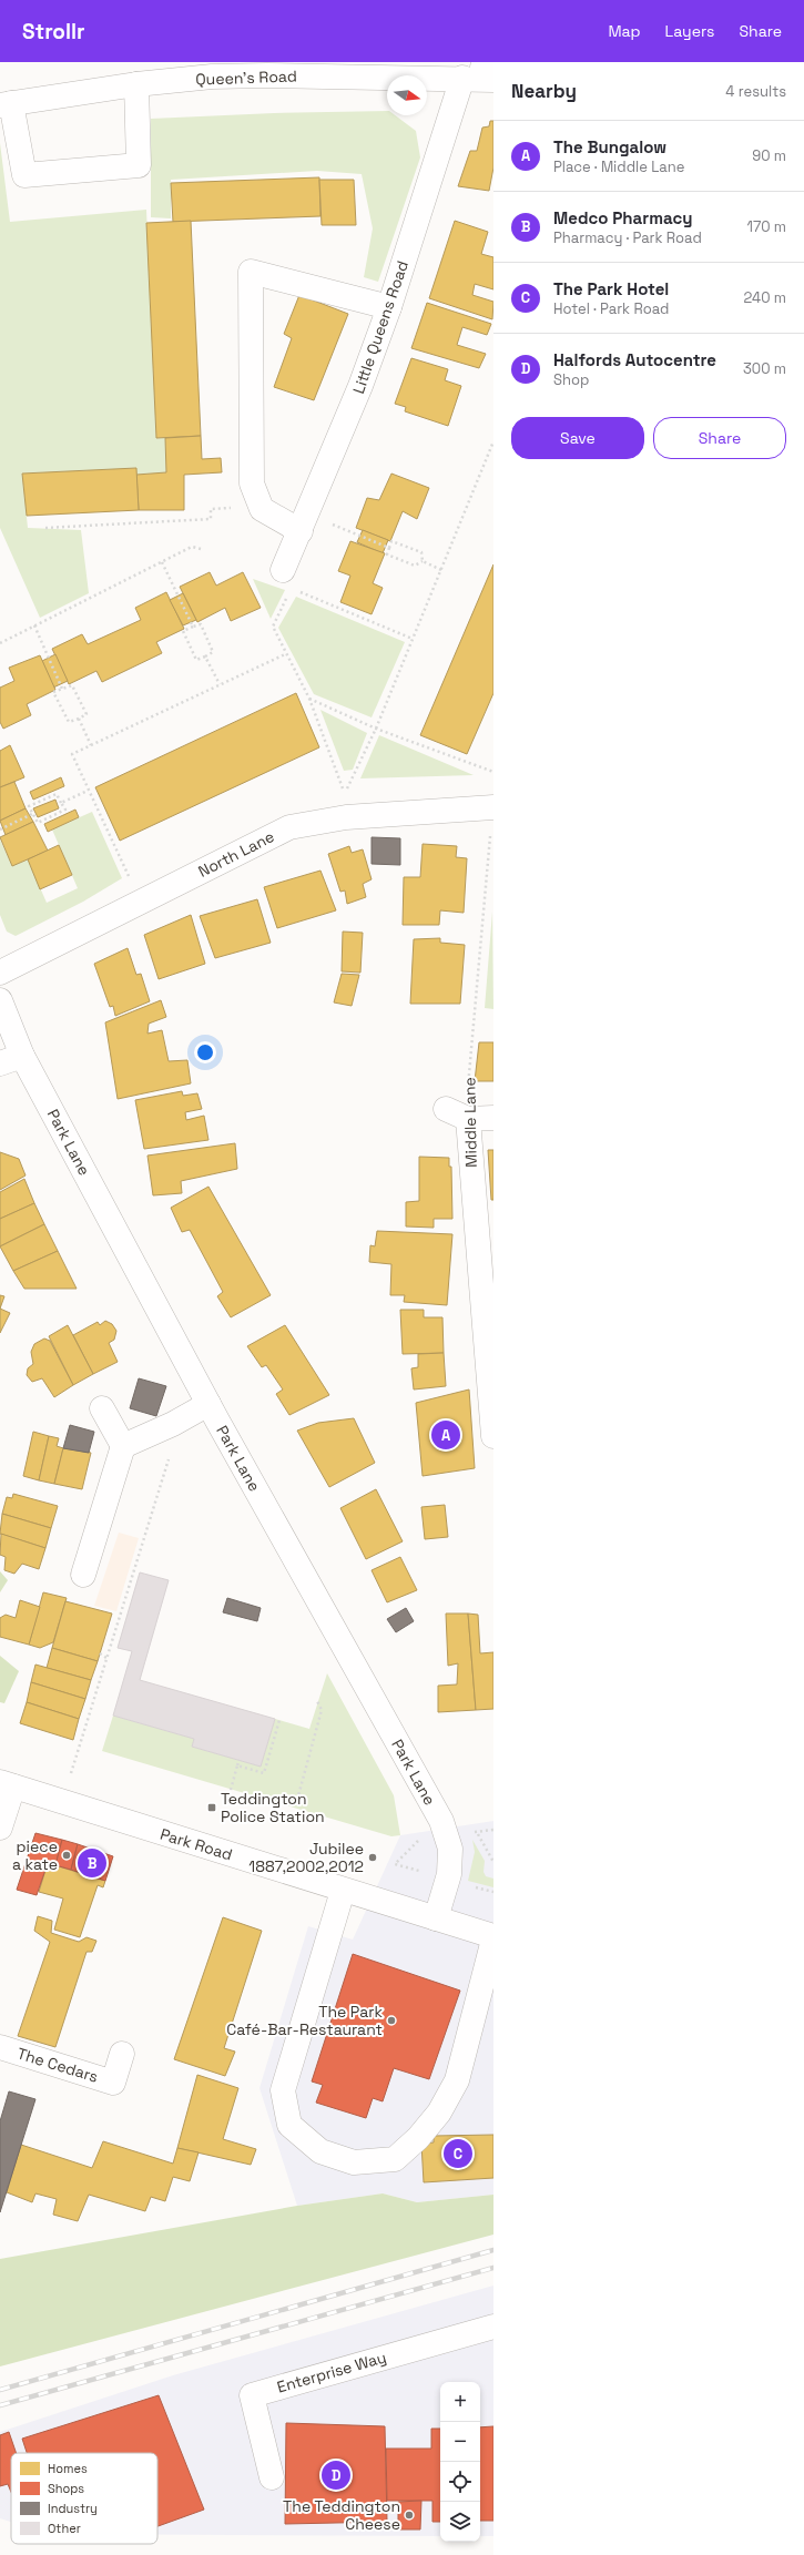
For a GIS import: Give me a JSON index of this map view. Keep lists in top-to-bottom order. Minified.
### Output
{"streets":{"street":["Queen's Road","Little Queens Road","North Lane","Middle Lane","Park Lane","Park Road","The Cedars","Enterprise Way"]},"crossings":[["Queen's Road","Little Queens Road"],["North Lane","Middle Lane"],["Park Lane","Park Road"]],"places":{"transit":["Teddington Police Station"],"other":["piece a kate","Jubilee 1887,2002,2012","The Park Café-Bar-Restaurant","The Teddington Cheese"]},"legend":["Homes","Shops","Industry","Other"],"north":"right","page":{"header":"Strollr","nav":["Map","Layers","Share"],"heading":["Nearby","4 results"],"list":[{"mark":"A","name":"The Bungalow","note":"Place · Middle Lane","value":"90 m"},{"mark":"B","name":"Medco Pharmacy","note":"Pharmacy · Park Road","value":"170 m"},{"mark":"C","name":"The Park Hotel","note":"Hotel · Park Road","value":"240 m"},{"mark":"D","name":"Halfords Autocentre","note":"Shop","value":"300 m"}],"buttons":["Save","Share"],"pins":["A","B","C","D"],"map_buttons":["+","−"]}}
